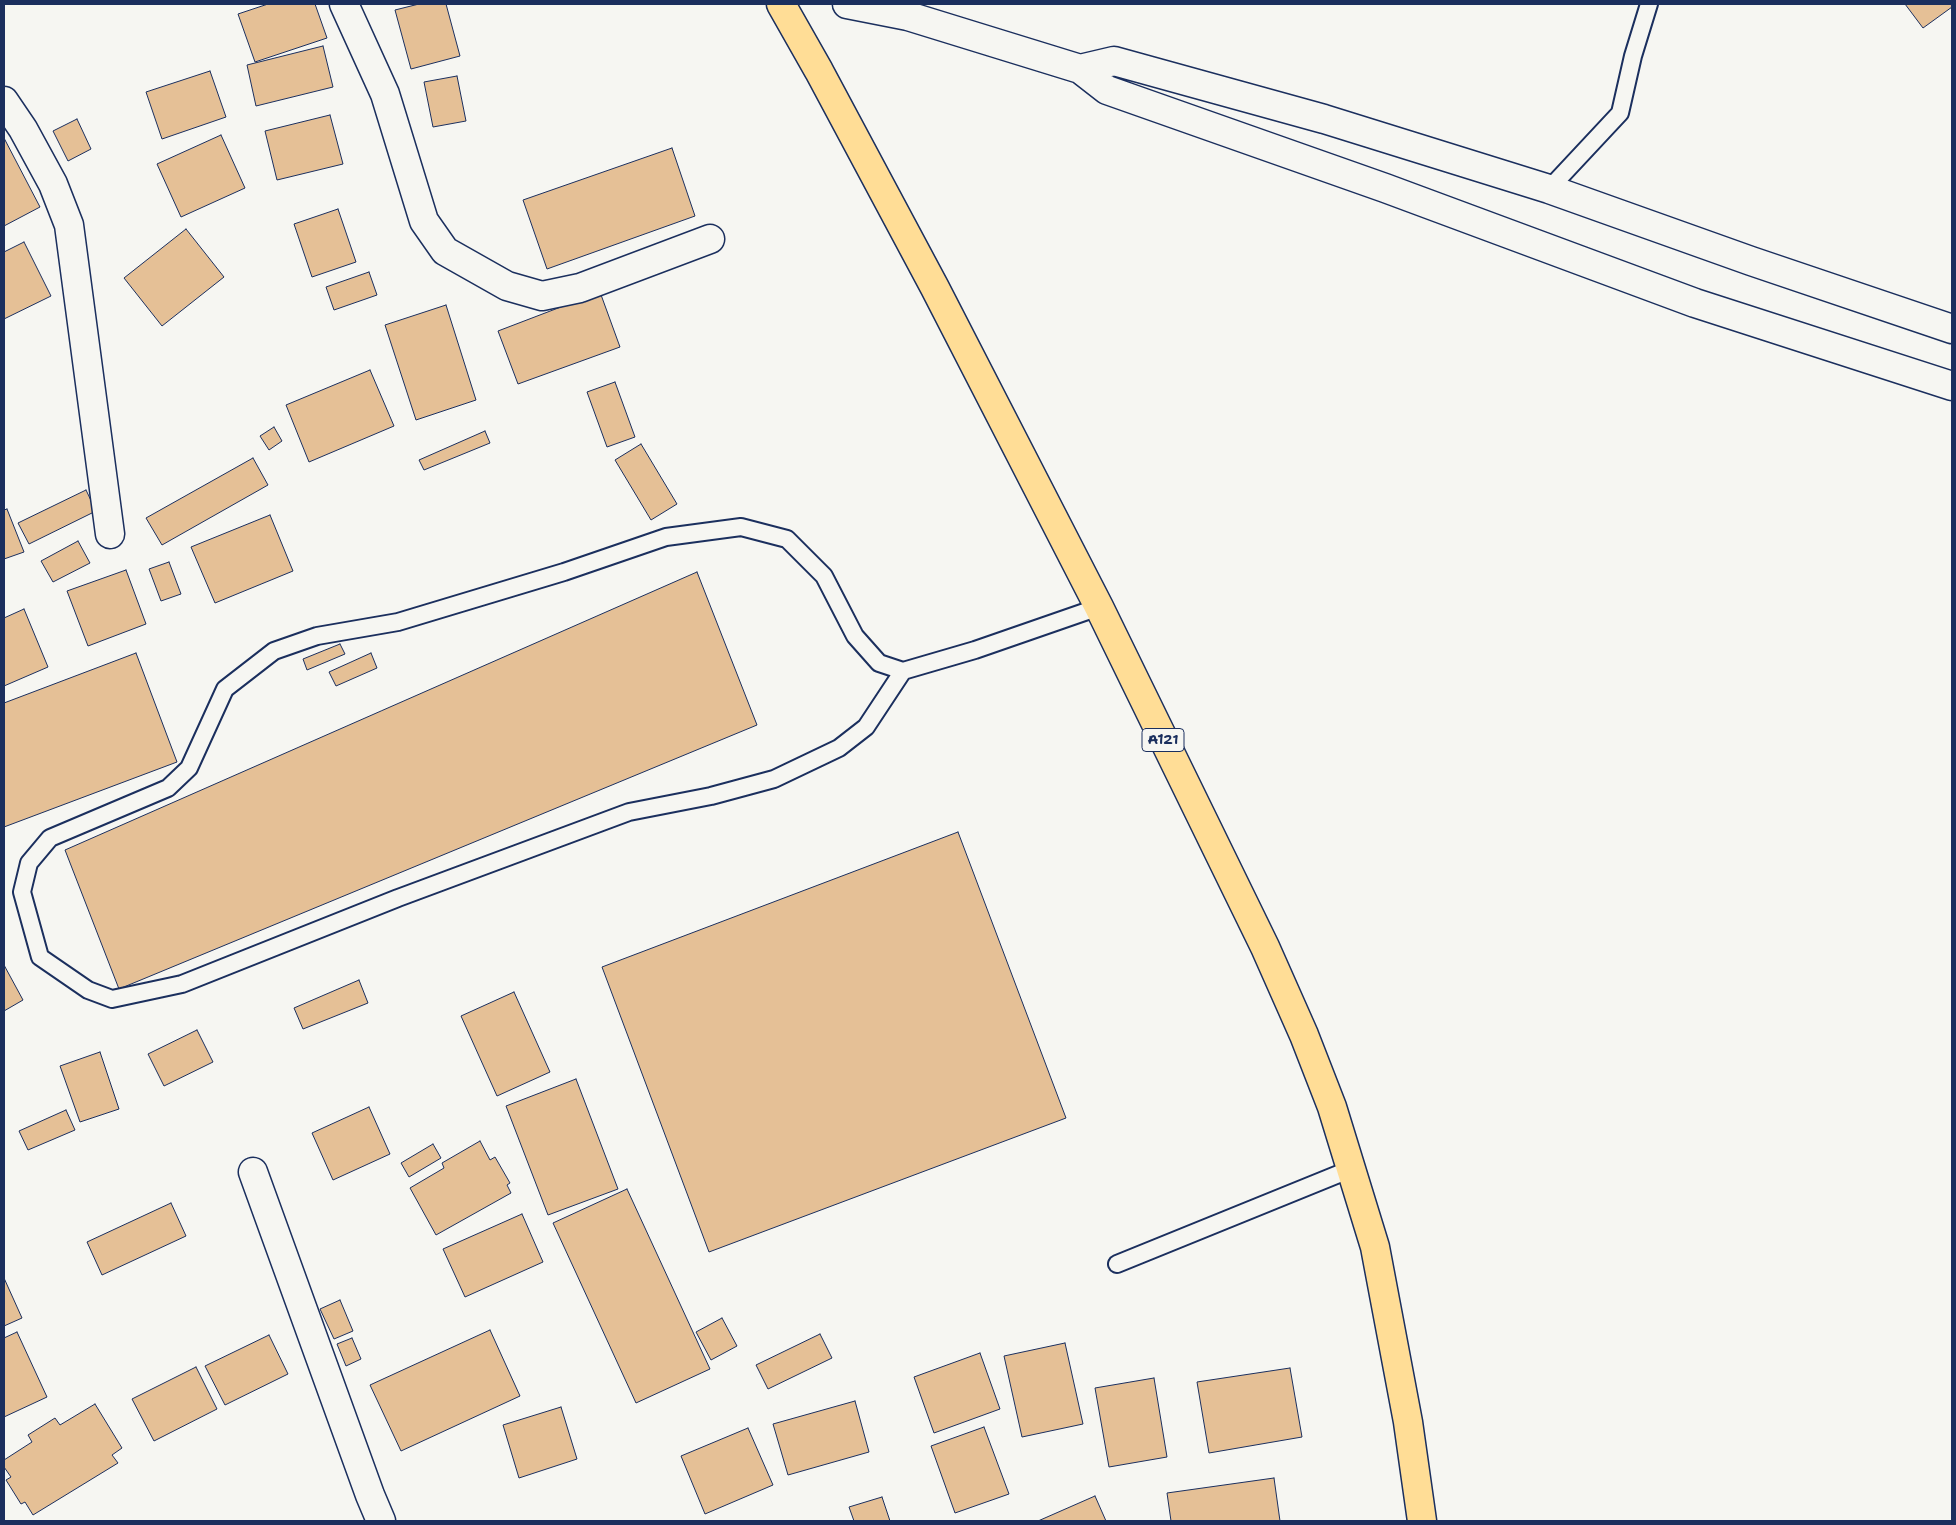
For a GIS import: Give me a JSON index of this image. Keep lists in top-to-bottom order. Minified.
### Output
{"streets":{"main road":["A121"]}}
